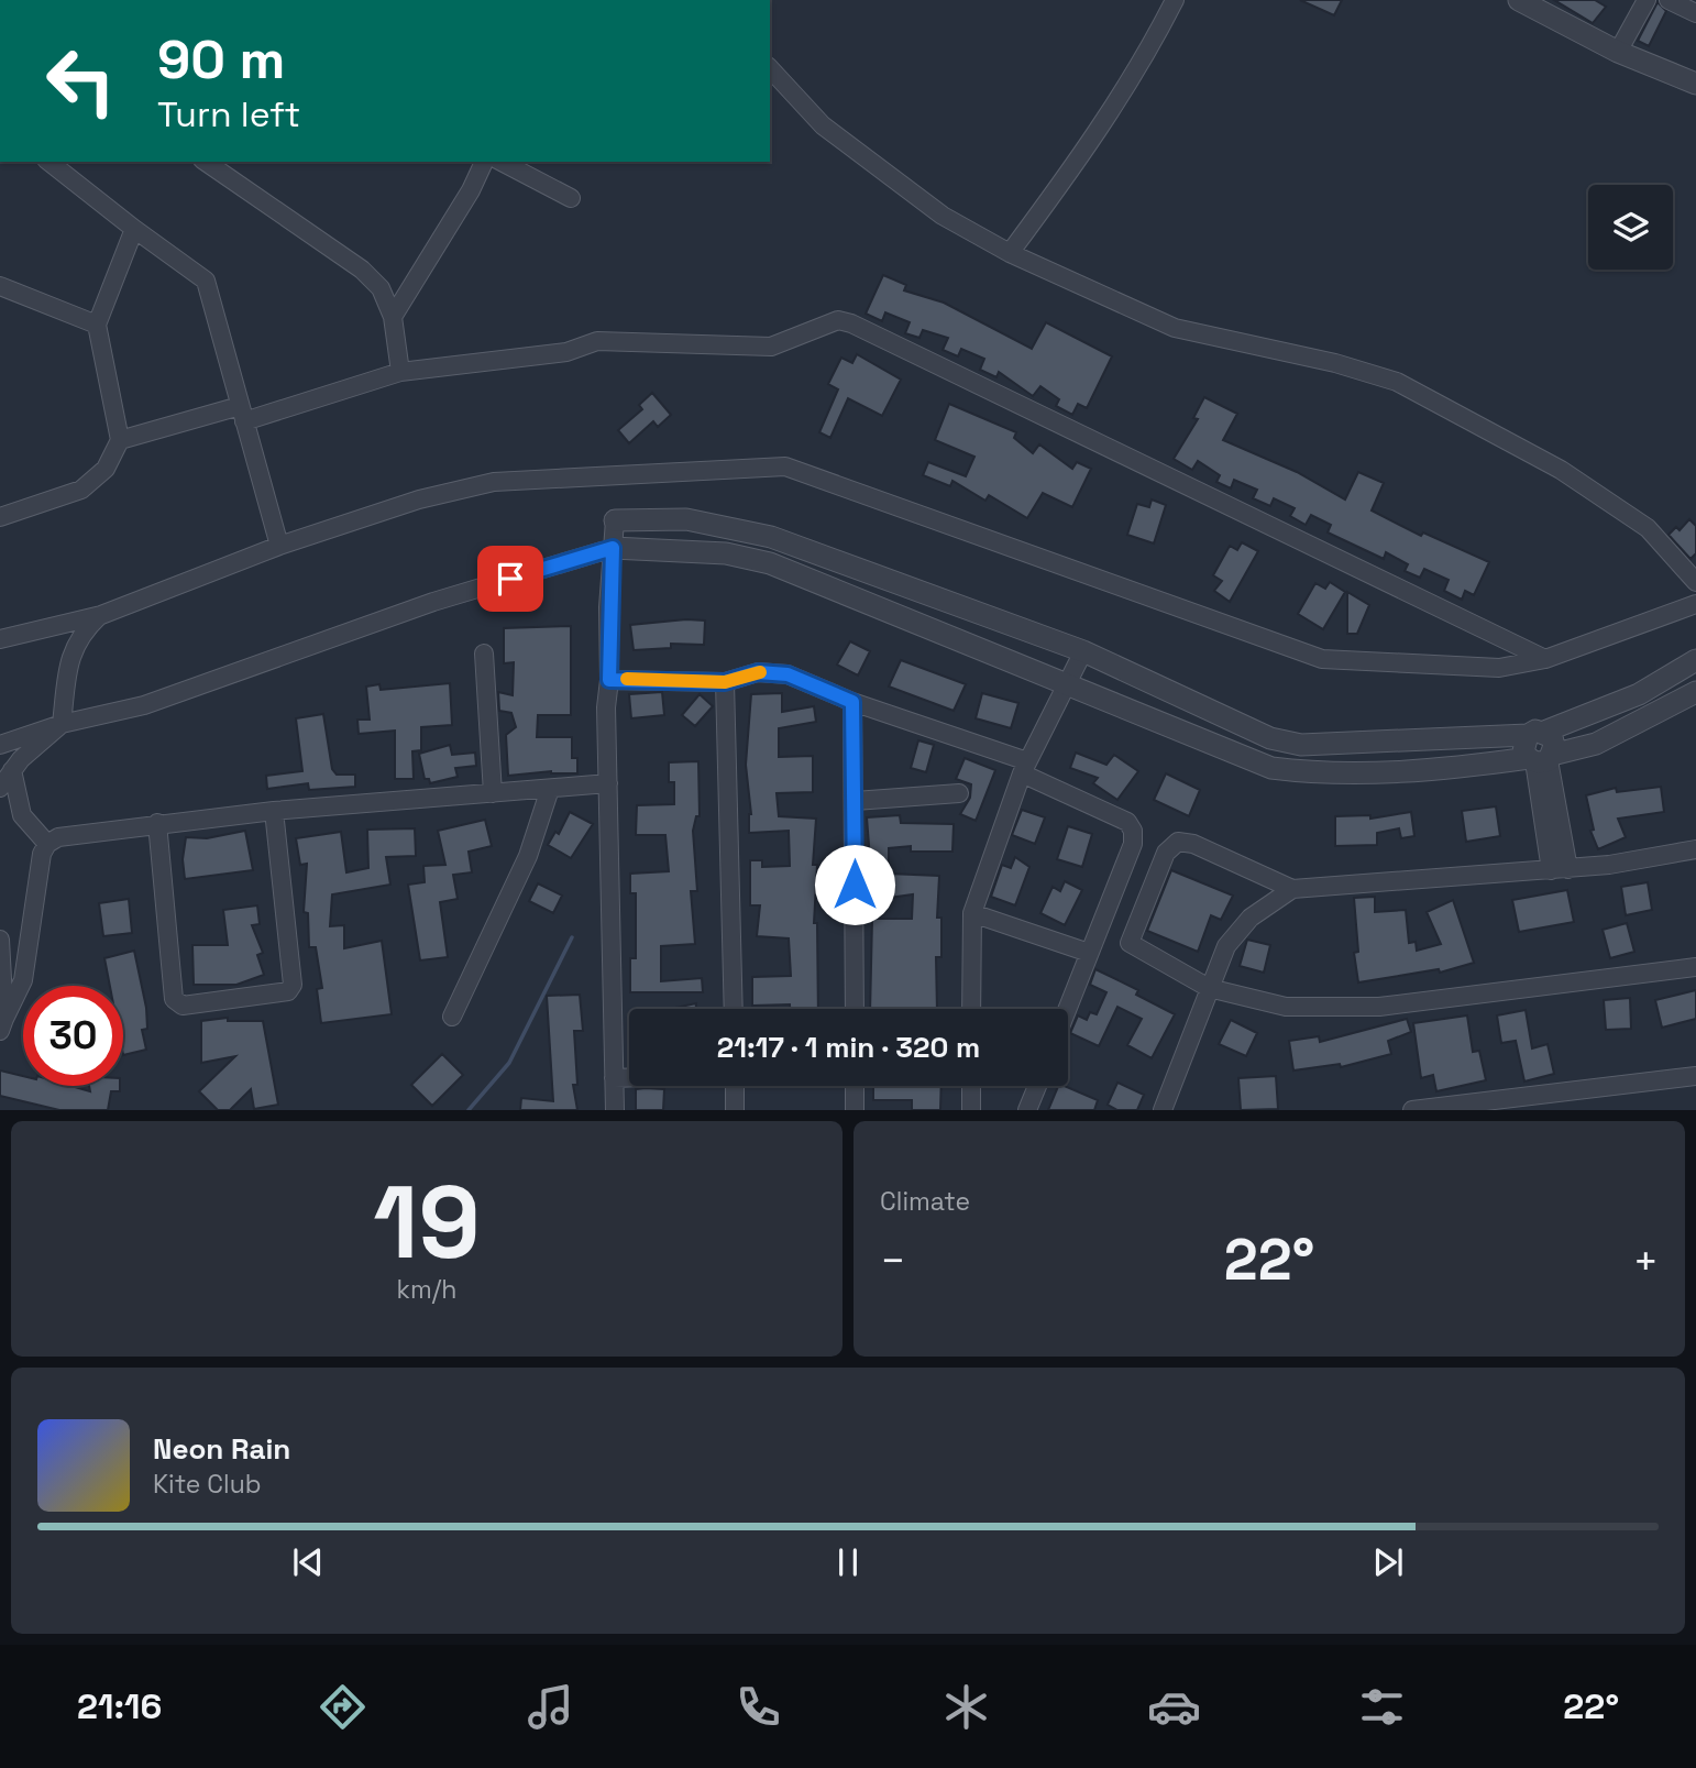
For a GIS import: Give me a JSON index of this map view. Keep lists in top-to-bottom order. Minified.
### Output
{"page":{"turn":["90 m","Turn left"],"limit":"30","trip":"21:17 · 1 min · 320 m","tile":[["19","km/h"],"Climate"],"heat":["−","22°","+"],"song":["Neon Rain","Kite Club"],"tabs":["21:16","22°"]}}
